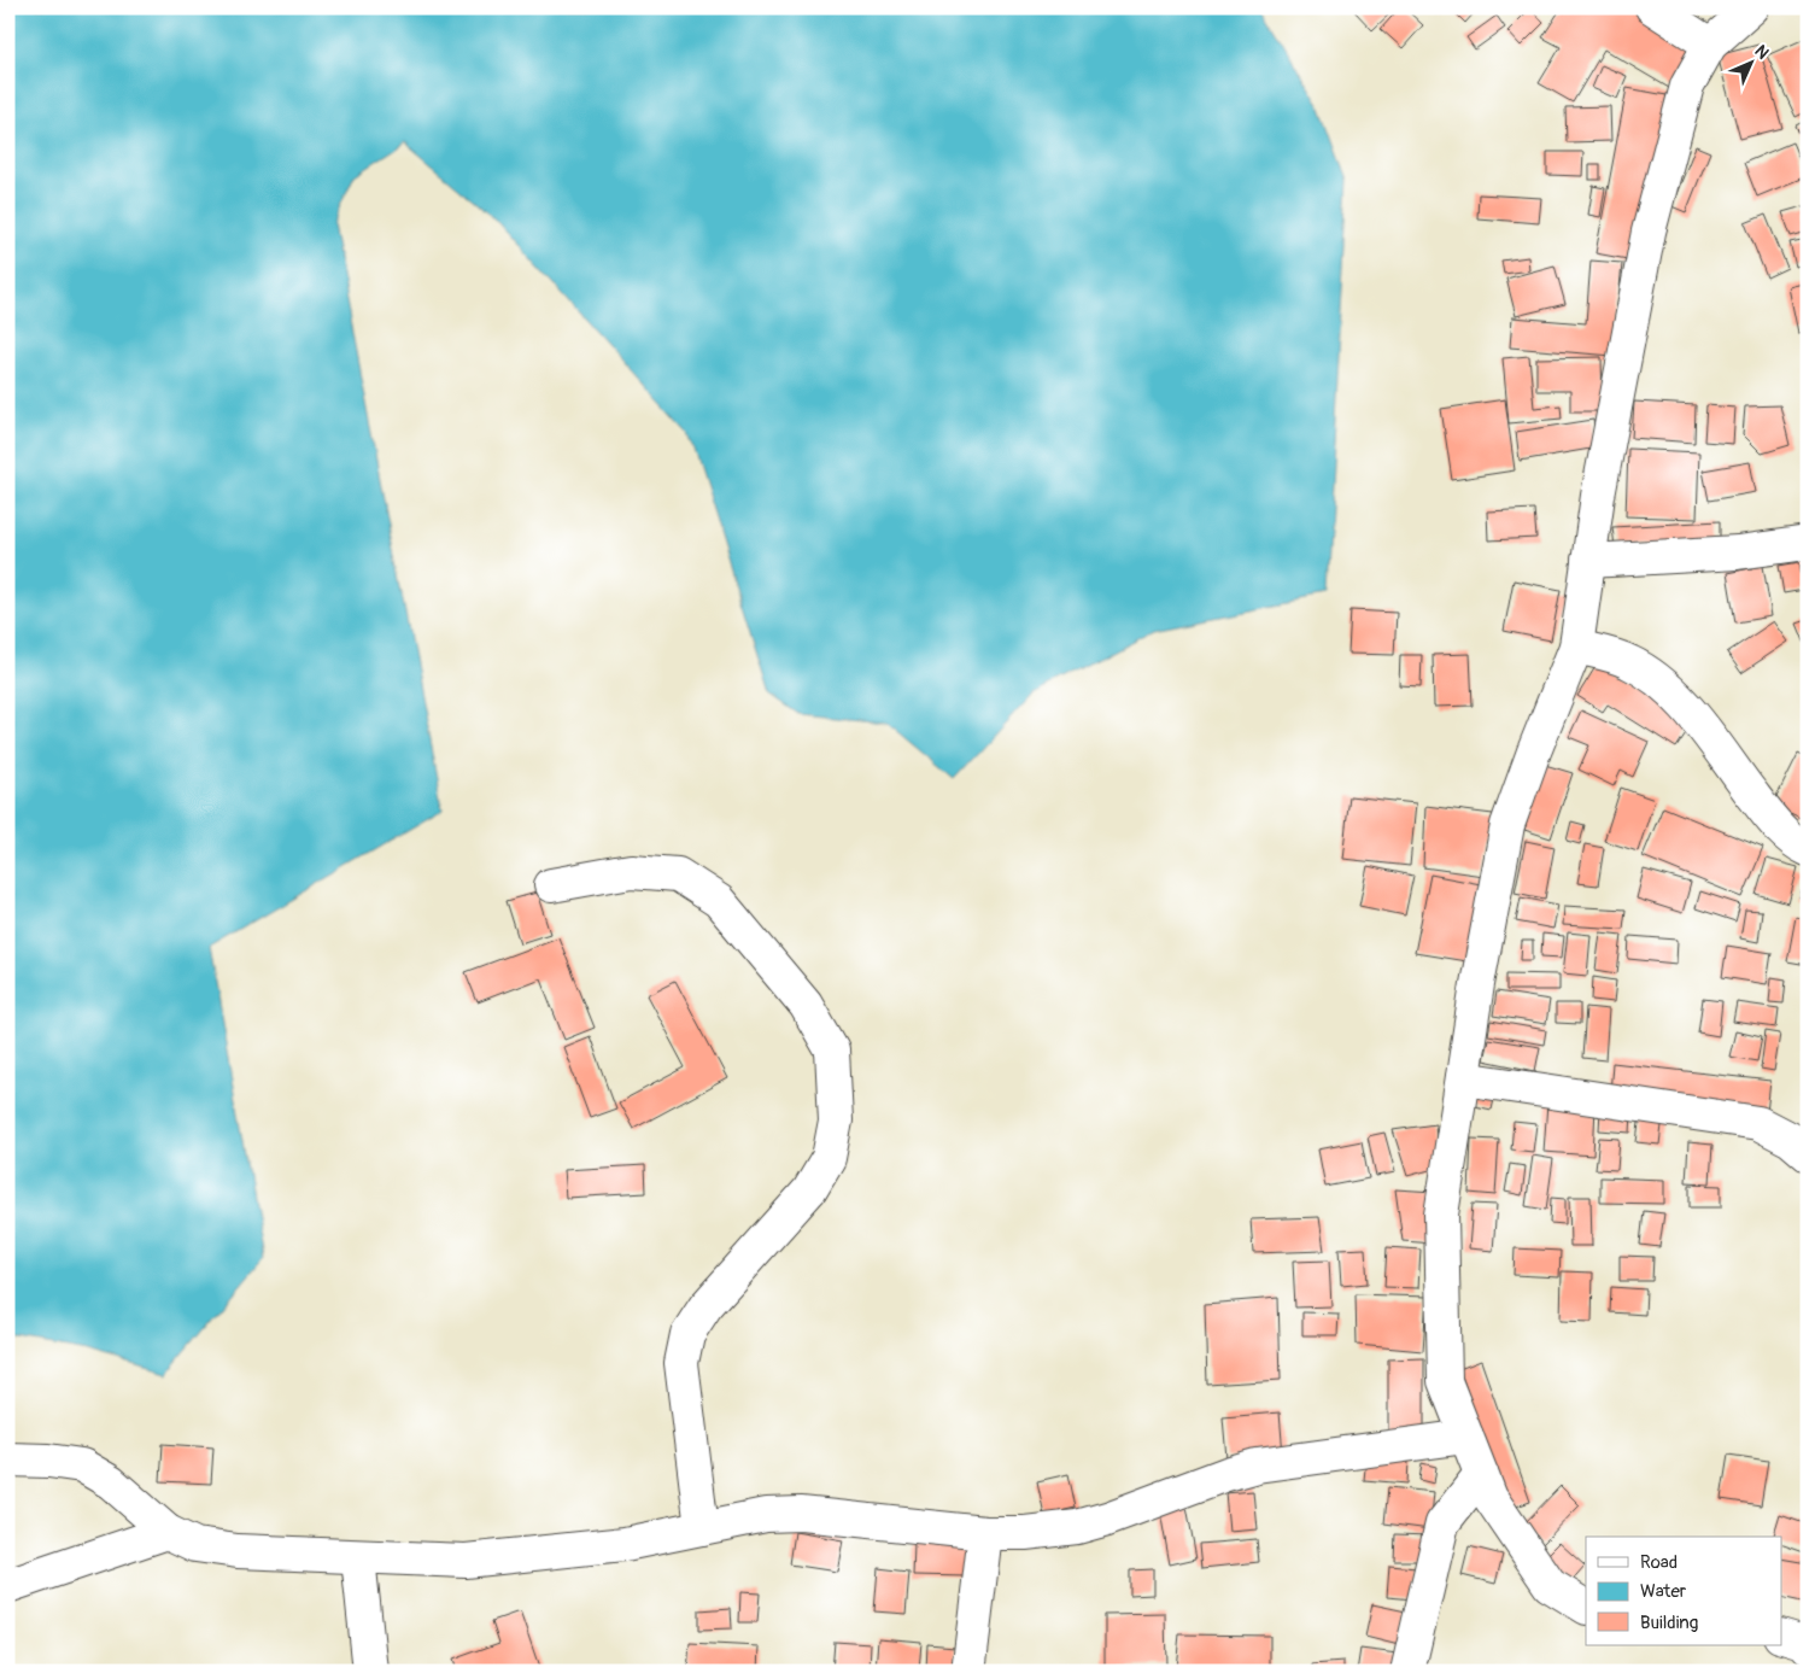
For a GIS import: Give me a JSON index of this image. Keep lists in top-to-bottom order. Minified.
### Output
{"legend":["Road","Water","Building"],"north":"top right"}
